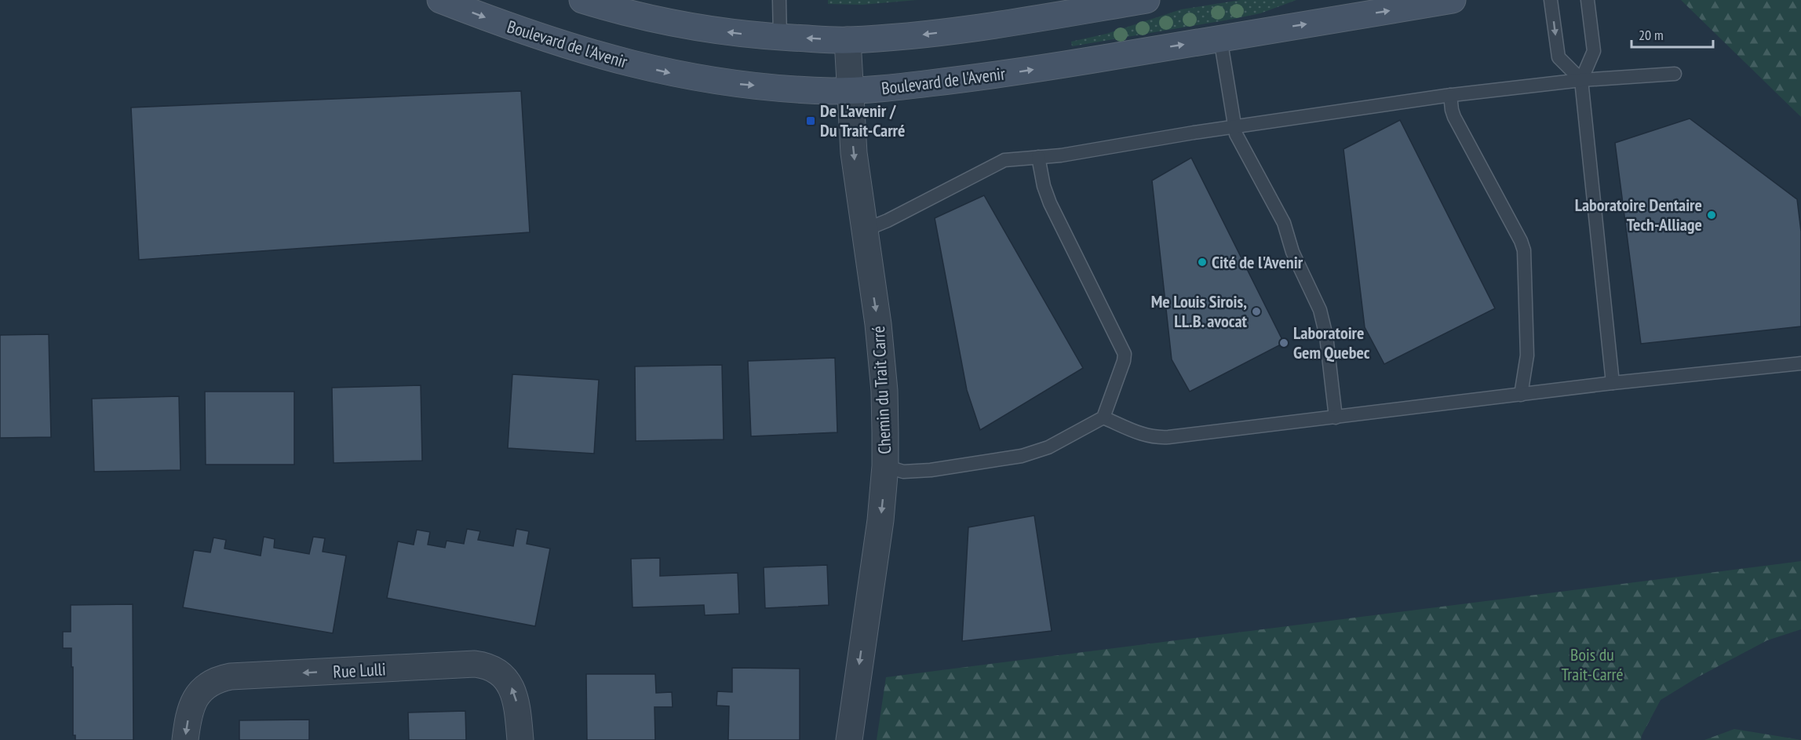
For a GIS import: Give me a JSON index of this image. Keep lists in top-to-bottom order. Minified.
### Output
{"streets":{"street":["Boulevard de l'Avenir","Chemin du Trait Carré","Rue Lulli"]},"crossings":[["Boulevard de l'Avenir","Chemin du Trait Carré"]],"one_way":["Chemin du Trait Carré"],"parks":["Bois du Trait-Carré"],"places":{"transit":["De L'avenir / Du Trait-Carré"],"other":["Laboratoire Dentaire Tech-Alliage","Cité de l'Avenir","Me Louis Sirois, LL.B. avocat","Laboratoire Gem Quebec"]},"scale_bar":"20 m"}
